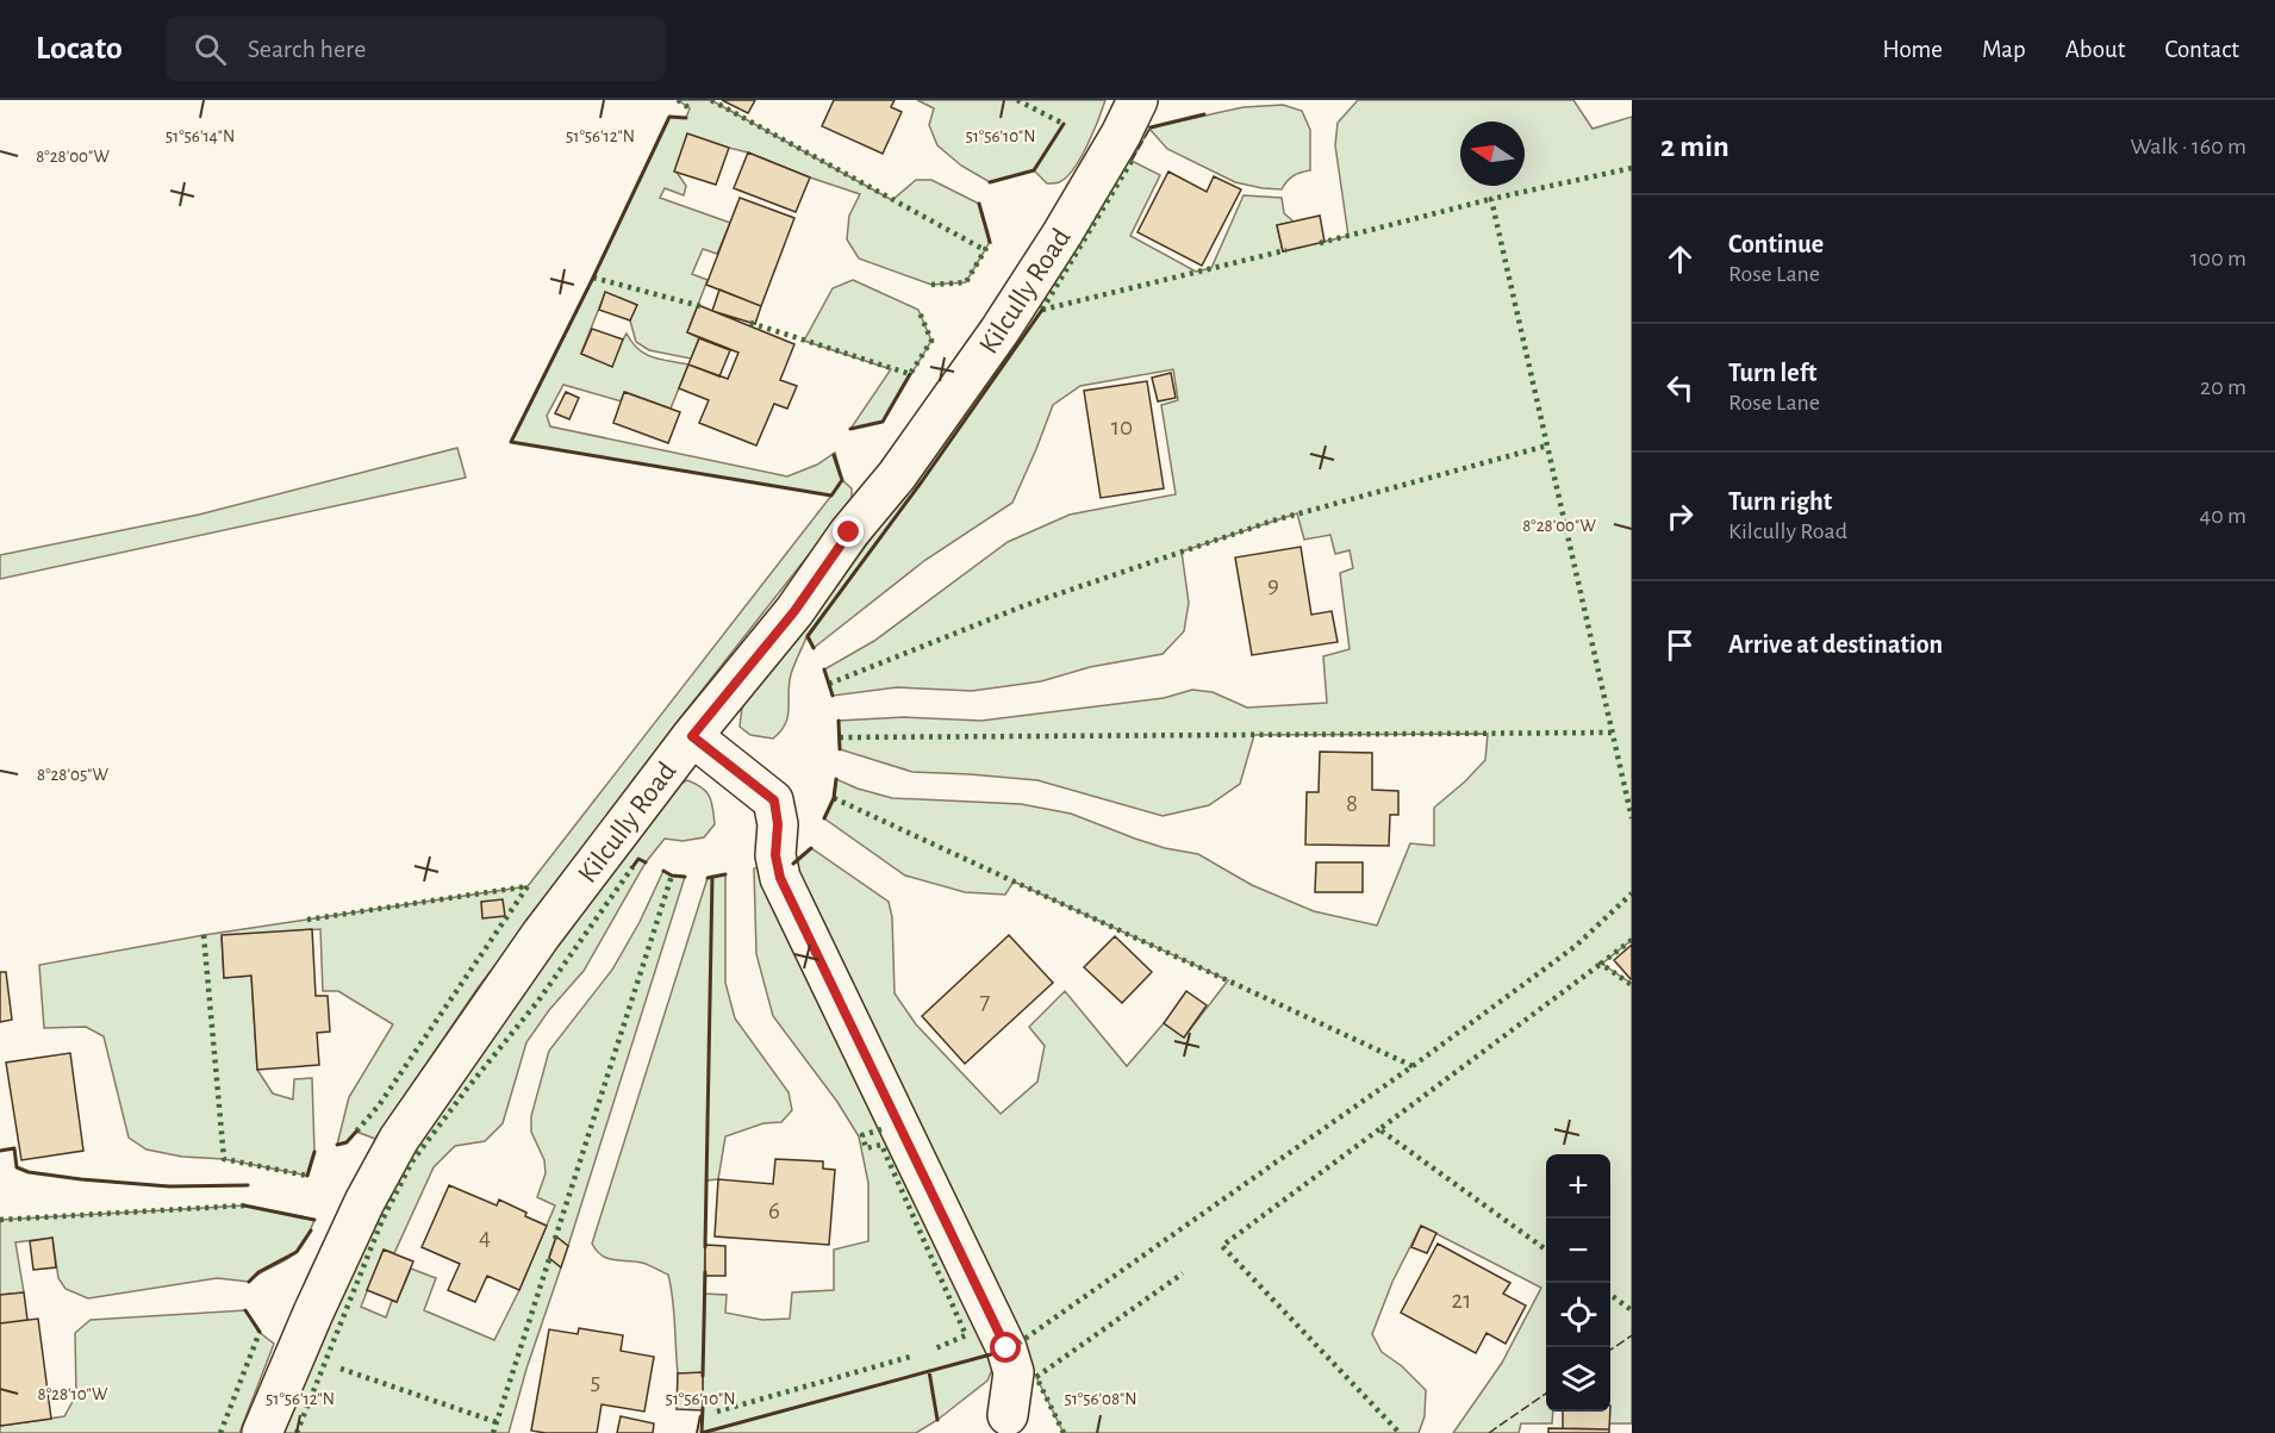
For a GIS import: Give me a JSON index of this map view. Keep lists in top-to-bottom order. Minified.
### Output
{"streets":{"street":["Kilcully Road"]},"house_numbers":["10","9","8","7","6","4","21","5"],"north":"left","page":{"header":"Locato","search":"Search here","nav":["Home","Map","About","Contact"],"heading":["2 min","Walk · 160 m"],"list":[["Continue","Rose Lane","100 m"],["Turn left","Rose Lane","20 m"],["Turn right","Kilcully Road","40 m"],"Arrive at destination"],"map_buttons":["+","−"]},"coordinates":["51°56'14\"N","51°56'12\"N","51°56'10\"N","8°28'00\"W","8°28'05\"W","8°28'10\"W","51°56'08\"N"]}
